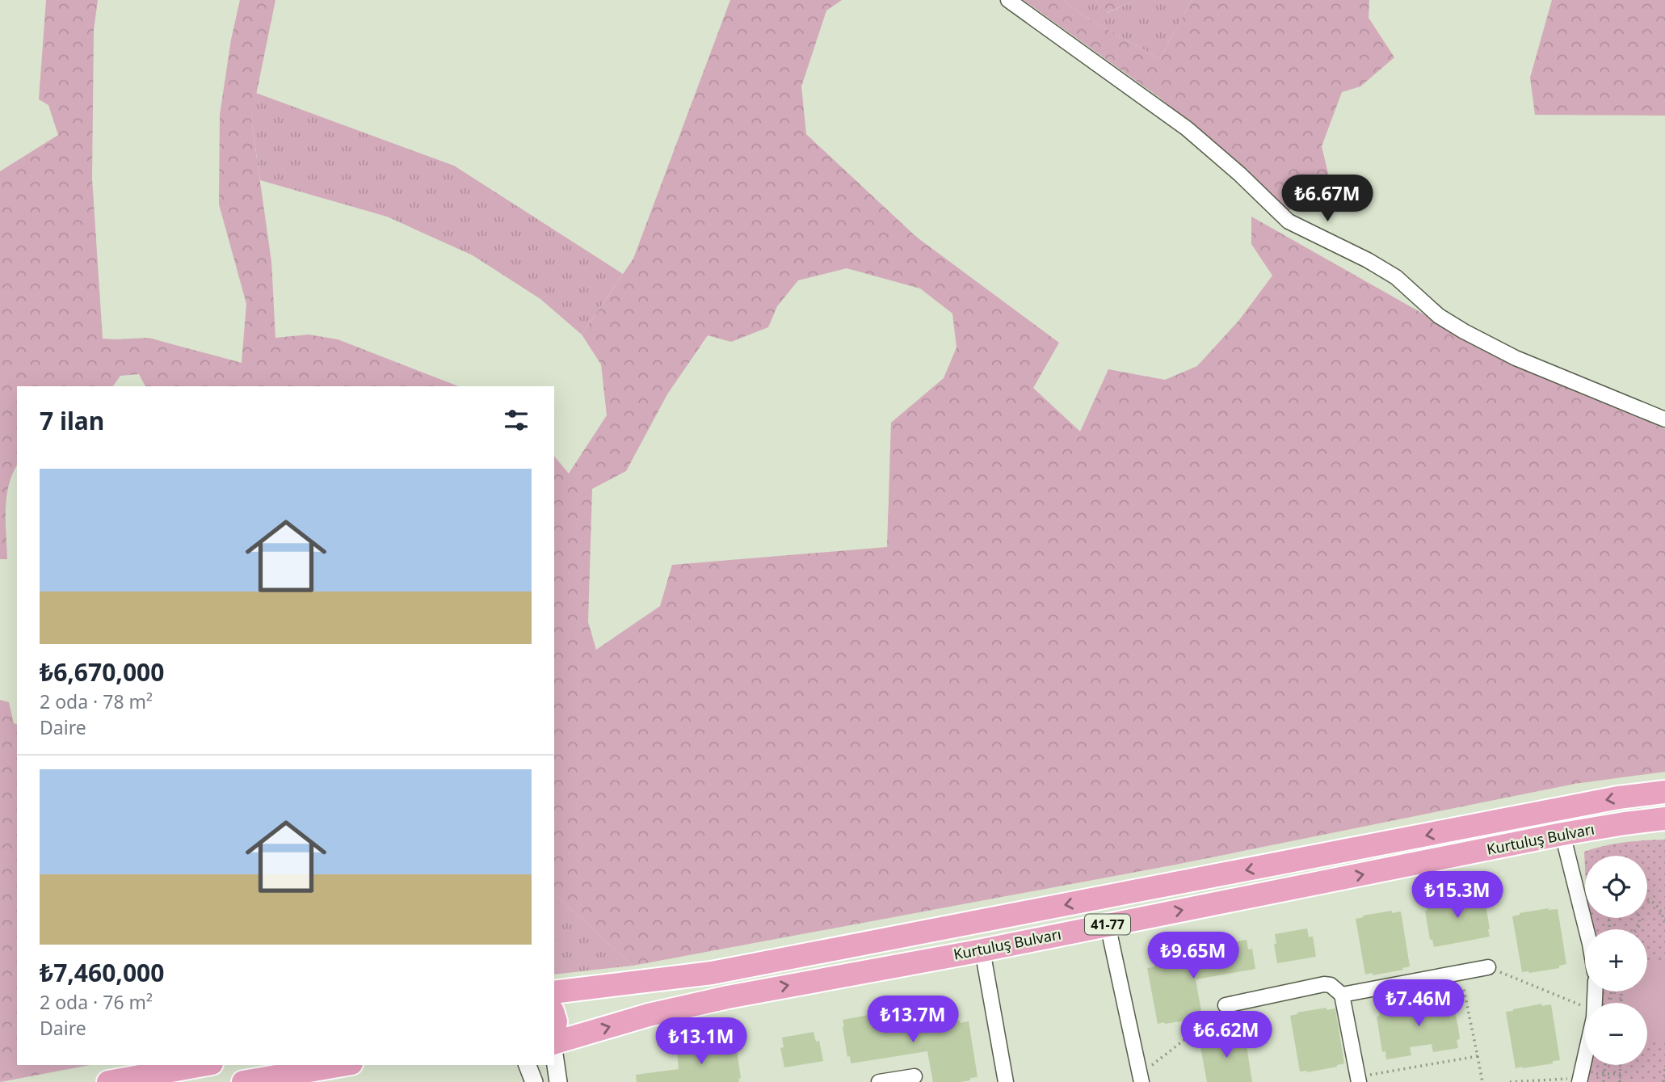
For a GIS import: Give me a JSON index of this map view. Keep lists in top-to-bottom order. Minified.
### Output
{"streets":{"highway":["Kurtuluş Bulvarı","41-77"]},"page":{"price":["₺6.67M","₺15.3M","₺9.65M","₺7.46M","₺13.7M","₺6.62M","₺13.1M"],"heading":"7 ilan","list":[{"name":"₺6,670,000","note":"2 oda · 78 m² · Daire"},{"name":"₺7,460,000","note":"2 oda · 76 m² · Daire"}],"map_buttons":["+","−"]}}
